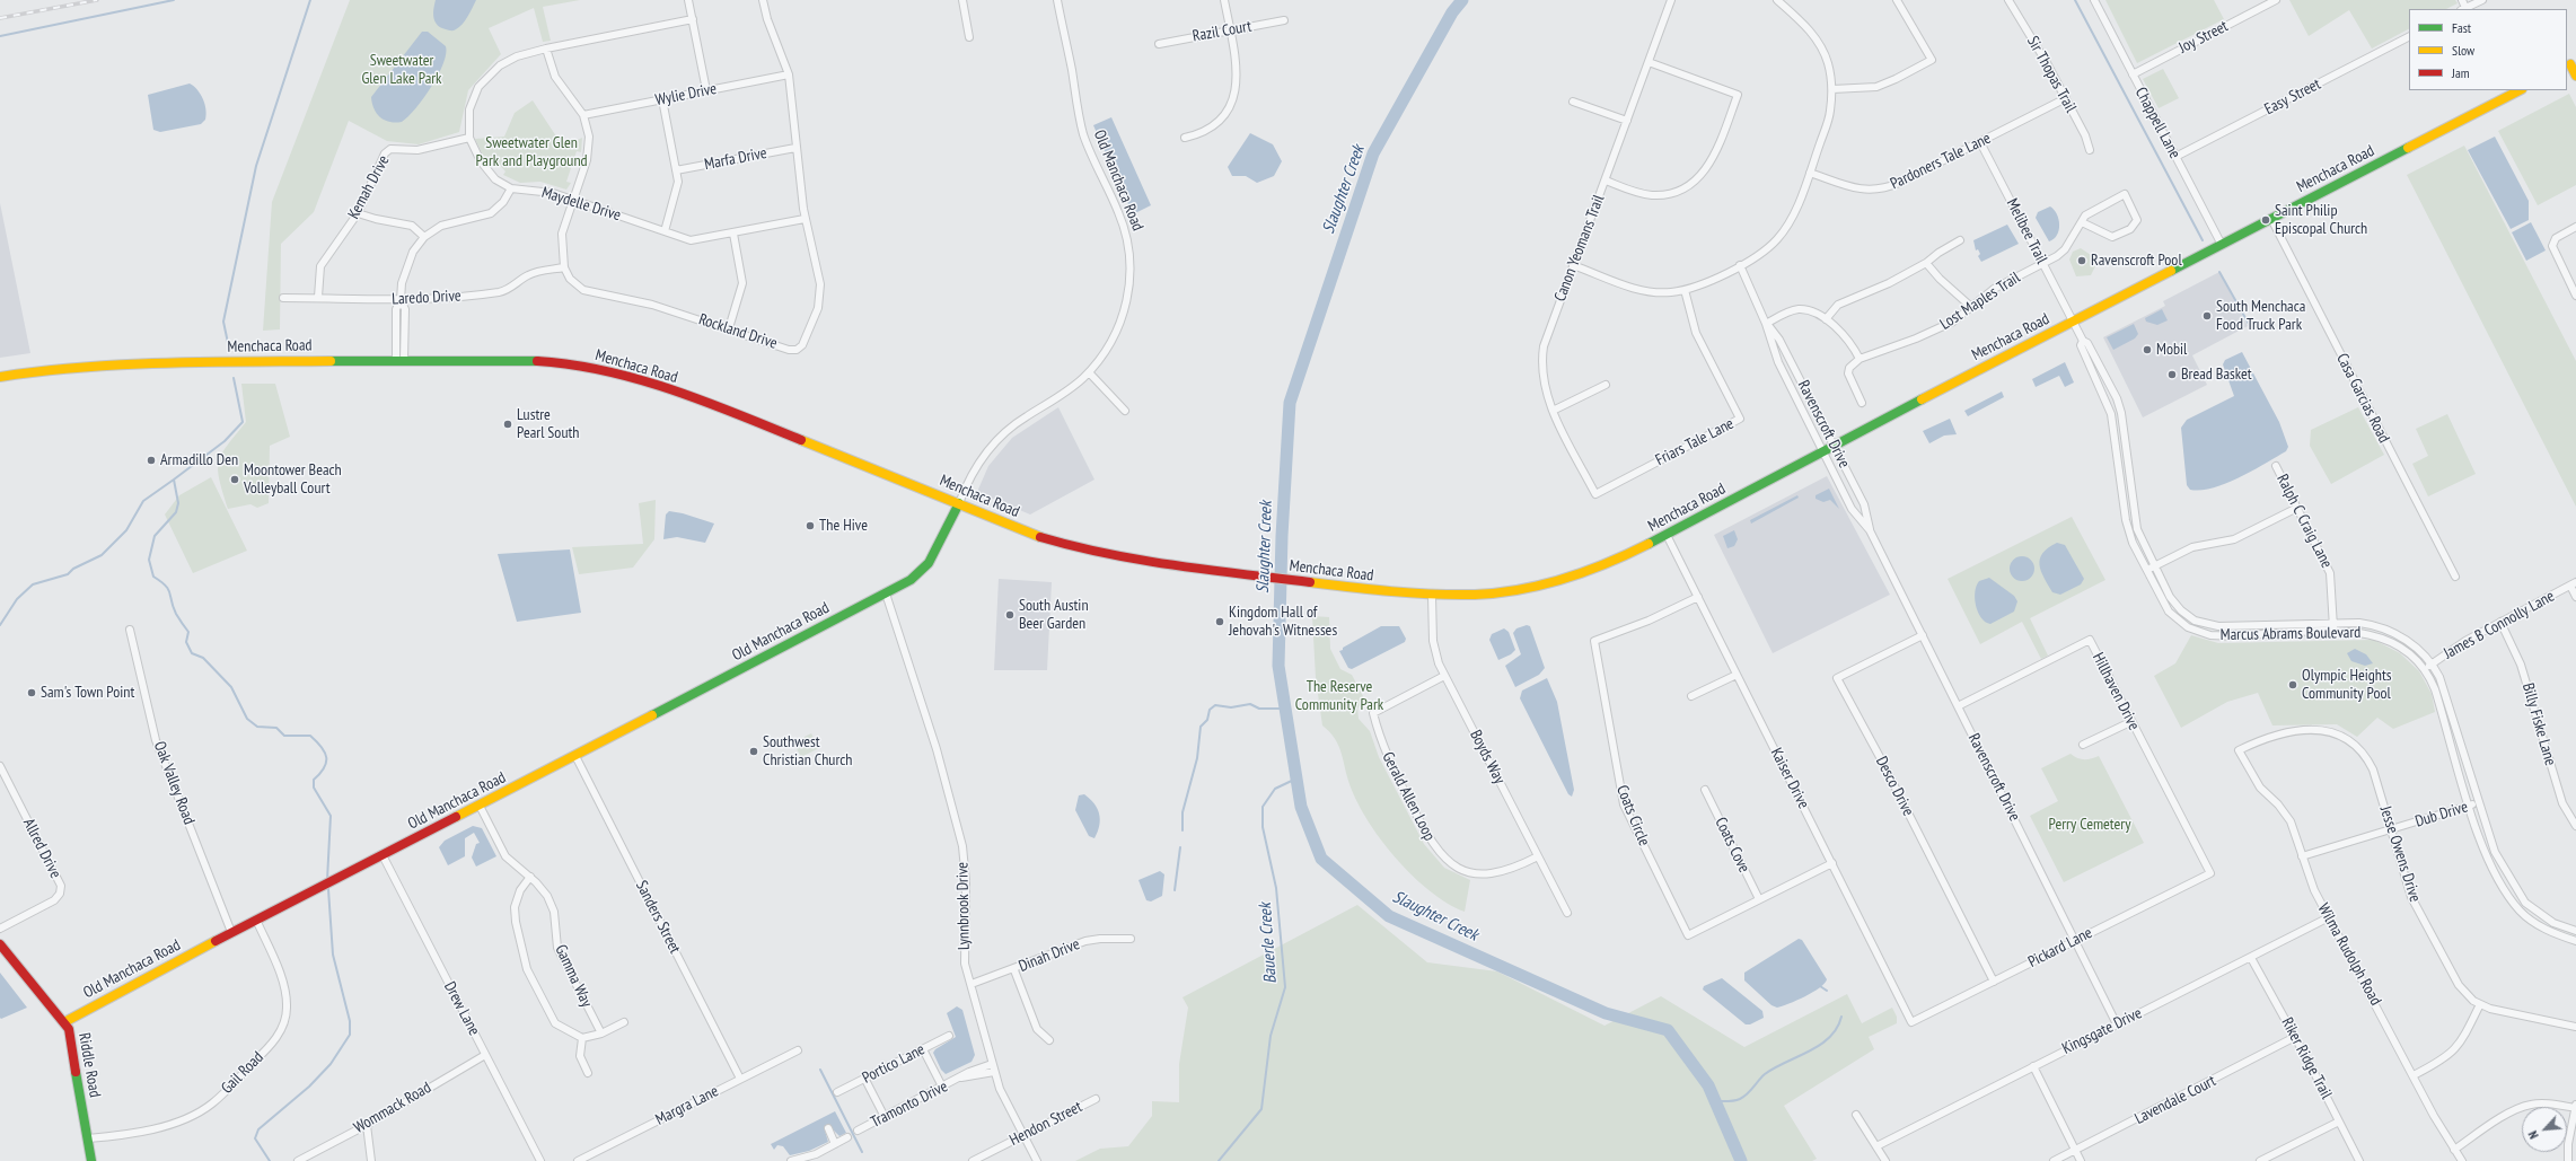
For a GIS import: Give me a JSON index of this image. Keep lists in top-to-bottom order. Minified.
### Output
{"streets":{"main road":["Menchaca Road","Old Manchaca Road","Riddle Road"],"street":["Razil Court","Joy Street","Sir Thopas Trail","Wylie Drive","Easy Street","Chappell Lane","Marfa Drive","Pardoners Tale Lane","Kemah Drive","Maydelle Drive","Melibee Trail","Canon Yeomans Trail","Laredo Drive","Lost Maples Trail","Rockland Drive","Casa Garcias Road","Ravenscroft Drive","Friars Tale Lane","Ralph C Craig Lane","James B Connolly Lane","Marcus Abrams Boulevard","Hillhaven Drive","Billy Fiske Lane","Boyds Way","Kaiser Drive","Oak Valley Road","Desco Drive","Gerald Allen Loop","Dub Drive","Coats Circle","Coats Cove","Allred Drive","Jesse Owens Drive","Lynnbrook Drive","Sanders Street","Pickard Lane","Wilma Rudolph Road","Dinah Drive","Gamma Way","Drew Lane","Kingsgate Drive","Riker Ridge Trail","Portico Lane","Gail Road","Lavendale Court","Tramonto Drive","Margra Lane","Wommack Road","Hendon Street"]},"crossings":[["Joy Street","Chappell Lane"],["Sir Thopas Trail","Pardoners Tale Lane"],["Wylie Drive","Kemah Drive"],["Wylie Drive","Maydelle Drive"],["Wylie Drive","Rockland Drive"],["Easy Street","Chappell Lane"],["Chappell Lane","Menchaca Road"],["Marfa Drive","Rockland Drive"],["Pardoners Tale Lane","Melibee Trail"],["Menchaca Road","Old Manchaca Road"],["Menchaca Road","Melibee Trail"],["Menchaca Road","Casa Garcias Road"],["Menchaca Road","Ravenscroft Drive"],["Menchaca Road","Marcus Abrams Boulevard"],["Menchaca Road","Boyds Way"],["Menchaca Road","Kaiser Drive"],["Old Manchaca Road","Oak Valley Road"],["Old Manchaca Road","Lynnbrook Drive"],["Old Manchaca Road","Sanders Street"],["Old Manchaca Road","Gamma Way"],["Old Manchaca Road","Drew Lane"],["Old Manchaca Road","Riddle Road"],["Old Manchaca Road","Gail Road"],["Kemah Drive","Maydelle Drive"],["Kemah Drive","Laredo Drive"],["Maydelle Drive","Rockland Drive"],["Melibee Trail","Lost Maples Trail"],["Melibee Trail","Marcus Abrams Boulevard"],["Canon Yeomans Trail","Friars Tale Lane"],["Laredo Drive","Rockland Drive"],["Ravenscroft Drive","Hillhaven Drive"],["Ravenscroft Drive","Desco Drive"],["Ravenscroft Drive","Pickard Lane"],["Ravenscroft Drive","Kingsgate Drive"],["Ralph C Craig Lane","Marcus Abrams Boulevard"],["James B Connolly Lane","Marcus Abrams Boulevard"],["James B Connolly Lane","Billy Fiske Lane"],["Marcus Abrams Boulevard","Dub Drive"],["Hillhaven Drive","Pickard Lane"],["Boyds Way","Gerald Allen Loop"],["Kaiser Drive","Coats Circle"],["Kaiser Drive","Pickard Lane"],["Desco Drive","Pickard Lane"],["Dub Drive","Jesse Owens Drive"],["Dub Drive","Wilma Rudolph Road"],["Coats Circle","Coats Cove"],["Jesse Owens Drive","Wilma Rudolph Road"],["Lynnbrook Drive","Dinah Drive"],["Lynnbrook Drive","Tramonto Drive"],["Lynnbrook Drive","Hendon Street"],["Sanders Street","Margra Lane"],["Wilma Rudolph Road","Kingsgate Drive"],["Drew Lane","Wommack Road"],["Kingsgate Drive","Riker Ridge Trail"],["Riker Ridge Trail","Lavendale Court"],["Riddle Road","Gail Road"]],"water":["Slaughter Creek","Bauerle Creek"],"parks":["Sweetwater Glen Lake Park","Sweetwater Glen Park and Playground","The Reserve Community Park","Perry Cemetery"],"places":["Saint Philip Episcopal Church","Ravenscroft Pool","South Menchaca Food Truck Park","Mobil","Bread Basket","Lustre Pearl South","Armadillo Den","Moontower Beach Volleyball Court","The Hive","South Austin Beer Garden","Kingdom Hall of Jehovah's Witnesses","Olympic Heights Community Pool","Sam's Town Point","Southwest Christian Church"],"legend":["Fast","Slow","Jam"],"north":"bottom left"}
